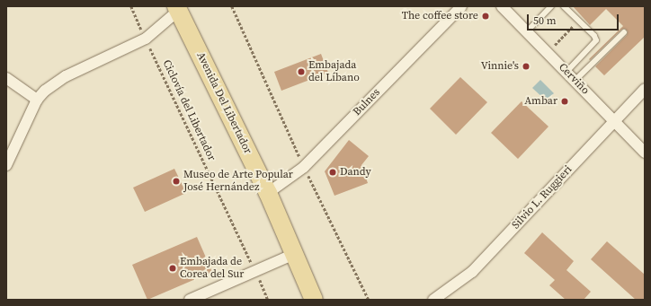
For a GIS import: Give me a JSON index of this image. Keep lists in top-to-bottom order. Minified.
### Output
{"streets":{"main road":["Avenida Del Libertador"],"street":["Cerviño","Bulnes","Silvio L. Ruggieri"],"path":["Ciclovía del Libertador"]},"crossings":[["Cerviño","Silvio L. Ruggieri"],["Bulnes","Avenida Del Libertador"]],"places":["The coffee store","Vinnie's","Embajada del Líbano","Ambar","Dandy","Museo de Arte Popular José Hernández","Embajada de Corea del Sur"],"scale_bar":"50 m"}
